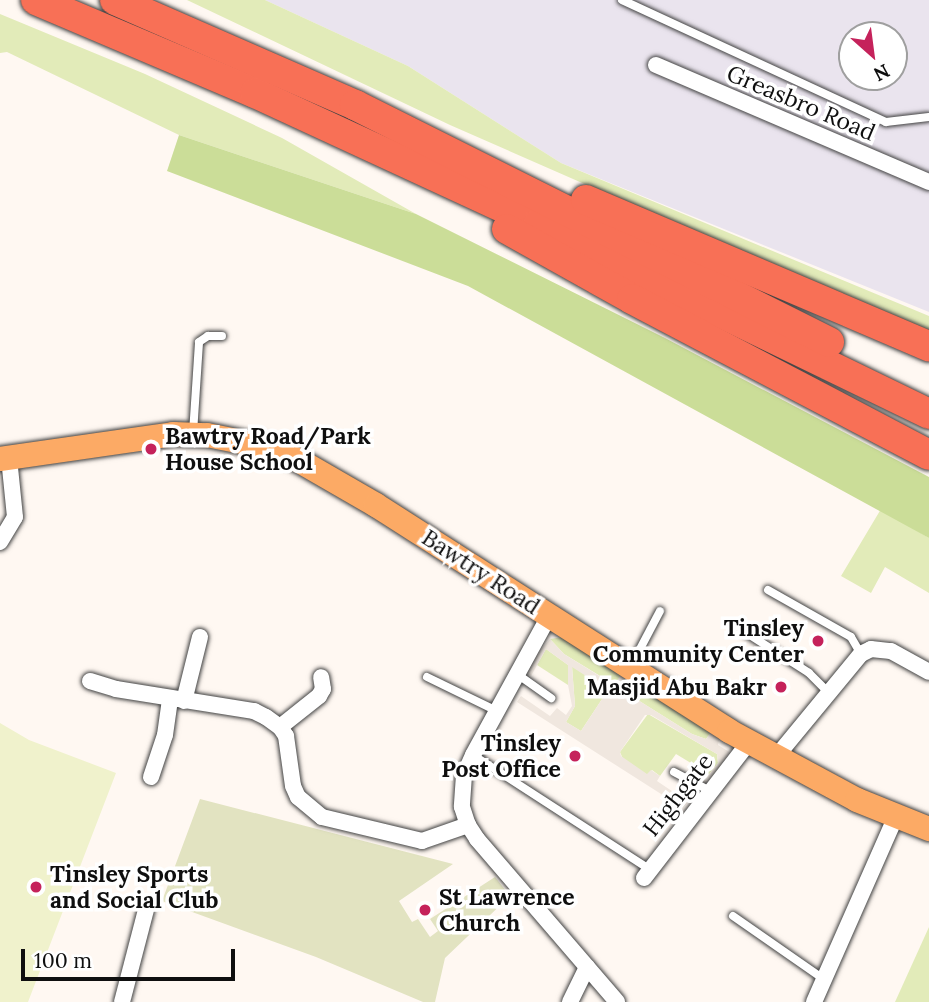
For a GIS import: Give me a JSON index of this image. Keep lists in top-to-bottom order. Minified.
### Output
{"streets":{"main road":["Bawtry Road"],"street":["Greasbro Road","Highgate"]},"crossings":[["Bawtry Road","Highgate"]],"places":["Bawtry Road/Park House School","Tinsley Community Center","Masjid Abu Bakr","Tinsley Post Office","Tinsley Sports and Social Club","St Lawrence Church"],"scale_bar":"100 m","north":"bottom right"}
